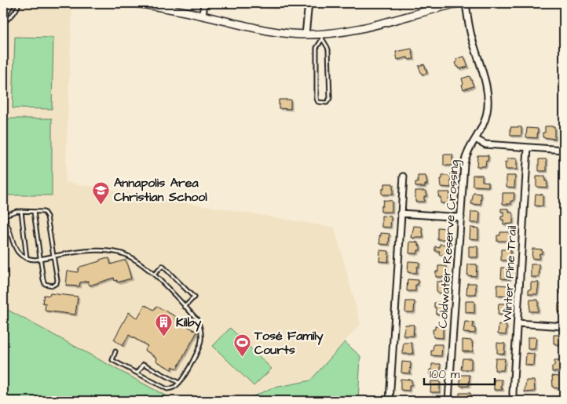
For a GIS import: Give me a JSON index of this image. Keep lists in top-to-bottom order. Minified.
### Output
{"streets":{"street":["Coldwater Reserve Crossing","Winter Pine Trail"]},"places":{"school or university":["Annapolis Area Christian School"],"building":["Kilby"],"sports":["Tosé Family Courts"]},"scale_bar":"100 m"}
